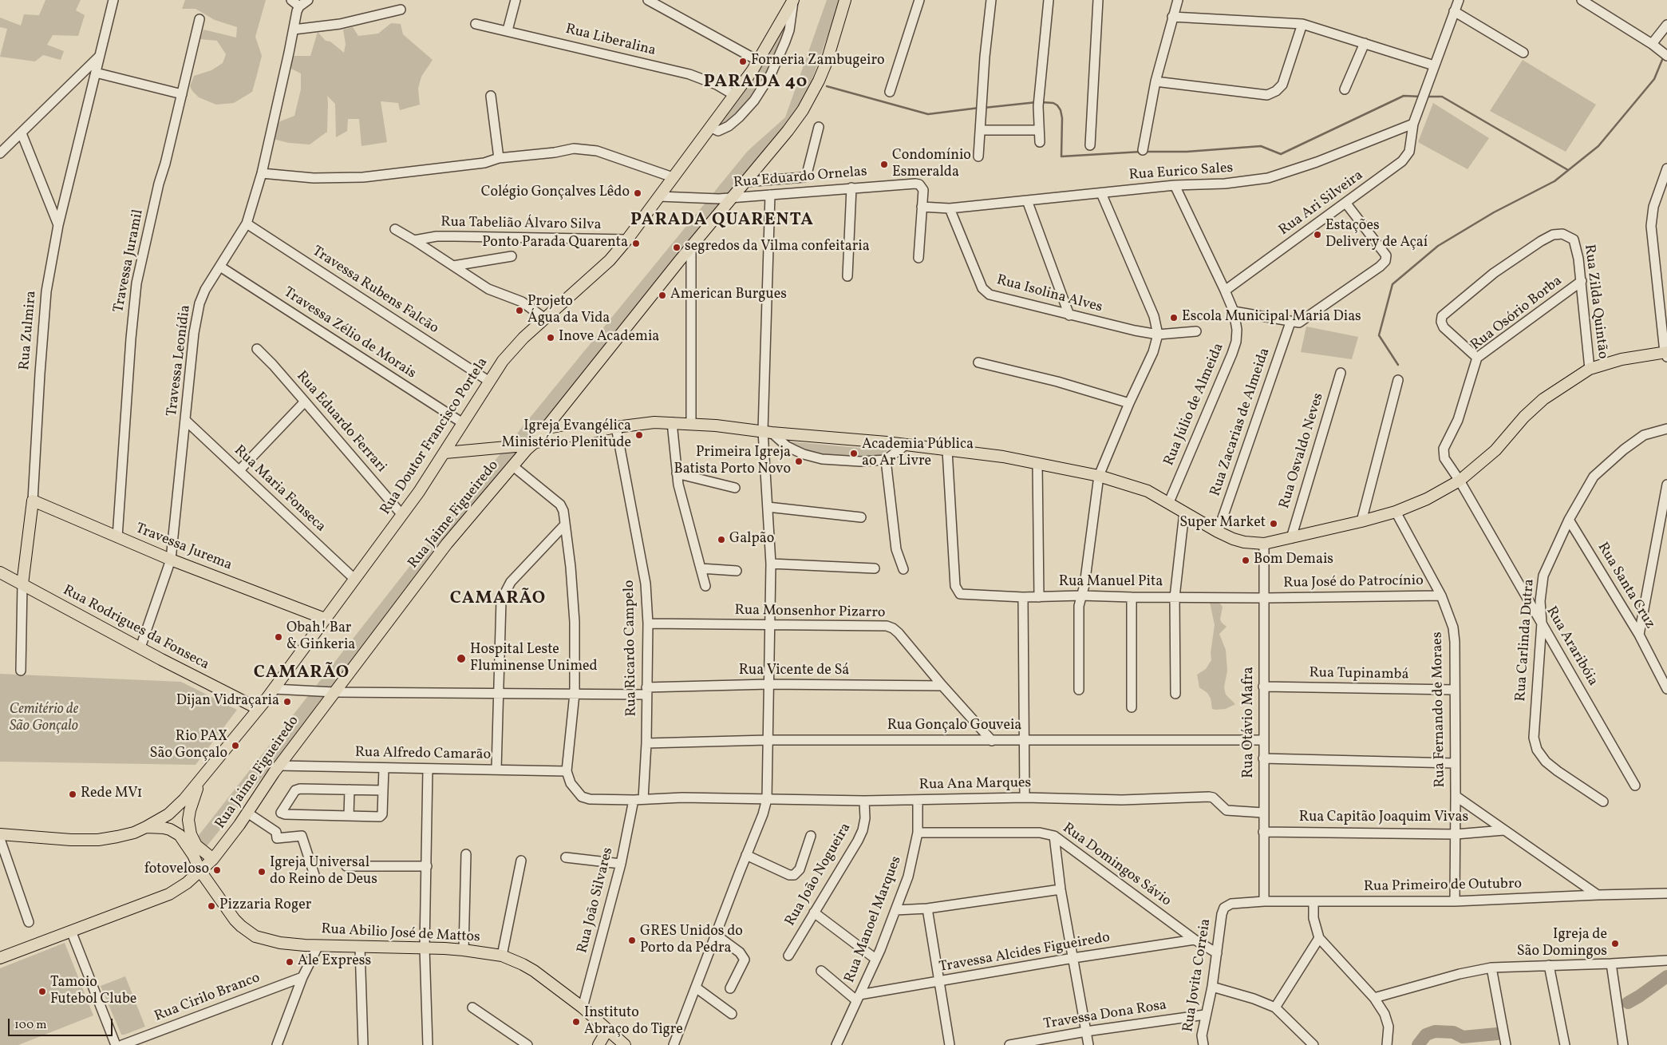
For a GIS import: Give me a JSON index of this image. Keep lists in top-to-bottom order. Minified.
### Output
{"streets":{"main road":["Rua Zulmira","Rua Doutor Francisco Portela","Rua Jaime Figueiredo","Travessa Jurema","Rua Rodrigues da Fonseca","Rua Abilio José de Mattos"],"street":["Rua Liberalina","Rua Eurico Sales","Rua Eduardo Ornelas","Rua Ari Silveira","Rua Tabelião Álvaro Silva","Travessa Juramil","Travessa Rubens Falcão","Rua Isolina Alves","Rua Zilda Quintão","Rua Osório Borba","Travessa Zélio de Morais","Travessa Leonídia","Rua Júlio de Almeida","Rua Eduardo Ferrari","Rua Zacarias de Almeida","Rua Osvaldo Neves","Rua Maria Fonseca","Rua Manuel Pita","Rua José do Patrocínio","Rua Santa Cruz","Rua Monsenhor Pizarro","Rua Carlinda Dutra","Rua Araribóia","Rua Ricardo Campelo","Rua Vicente de Sá","Rua Tupinambá","Rua Fernando de Moraes","Rua Otávio Mafra","Rua Gonçalo Gouveia","Rua Alfredo Camarão","Rua Ana Marques","Rua Capitão Joaquim Vivas","Rua Domingos Sávio","Rua João Nogueira","Rua Primeiro de Outubro","Rua João Silvares","Rua Manoel Marques","Travessa Alcides Figueiredo","Rua Jovita Correia","Rua Cirilo Branco","Travessa Dona Rosa"]},"crossings":[["Rua Liberalina","Rua Doutor Francisco Portela"],["Rua Eurico Sales","Rua Eduardo Ornelas"],["Rua Eurico Sales","Rua Ari Silveira"],["Rua Eurico Sales","Rua Isolina Alves"],["Rua Eurico Sales","Rua Júlio de Almeida"],["Rua Eduardo Ornelas","Rua Doutor Francisco Portela"],["Rua Eduardo Ornelas","Rua Jaime Figueiredo"],["Rua Ari Silveira","Rua Júlio de Almeida"],["Rua Tabelião Álvaro Silva","Rua Doutor Francisco Portela"],["Travessa Juramil","Travessa Jurema"],["Travessa Rubens Falcão","Travessa Leonídia"],["Travessa Rubens Falcão","Rua Doutor Francisco Portela"],["Rua Zilda Quintão","Rua Osório Borba"],["Rua Osório Borba","Rua Araribóia"],["Rua Zulmira","Travessa Jurema"],["Rua Zulmira","Rua Rodrigues da Fonseca"],["Travessa Zélio de Morais","Travessa Leonídia"],["Travessa Zélio de Morais","Rua Doutor Francisco Portela"],["Travessa Leonídia","Rua Maria Fonseca"],["Travessa Leonídia","Travessa Jurema"],["Travessa Leonídia","Rua Rodrigues da Fonseca"],["Rua Eduardo Ferrari","Rua Doutor Francisco Portela"],["Rua Doutor Francisco Portela","Rua Maria Fonseca"],["Rua Doutor Francisco Portela","Travessa Jurema"],["Rua Doutor Francisco Portela","Rua Rodrigues da Fonseca"],["Rua Doutor Francisco Portela","Rua Vicente de Sá"],["Rua Doutor Francisco Portela","Rua Abilio José de Mattos"],["Rua Jaime Figueiredo","Rua Vicente de Sá"],["Rua Jaime Figueiredo","Rua Alfredo Camarão"],["Rua Jaime Figueiredo","Rua Abilio José de Mattos"],["Rua Manuel Pita","Rua José do Patrocínio"],["Rua Manuel Pita","Rua Otávio Mafra"],["Rua José do Patrocínio","Rua Fernando de Moraes"],["Rua José do Patrocínio","Rua Otávio Mafra"],["Rua Santa Cruz","Rua Carlinda Dutra"],["Rua Monsenhor Pizarro","Rua Ricardo Campelo"],["Rua Monsenhor Pizarro","Rua Vicente de Sá"],["Rua Monsenhor Pizarro","Rua Gonçalo Gouveia"],["Rua Carlinda Dutra","Rua Araribóia"],["Rua Ricardo Campelo","Rua Vicente de Sá"],["Rua Ricardo Campelo","Rua Gonçalo Gouveia"],["Rua Ricardo Campelo","Rua Ana Marques"],["Rua Ricardo Campelo","Rua João Silvares"],["Rua Tupinambá","Rua Fernando de Moraes"],["Rua Tupinambá","Rua Otávio Mafra"],["Rua Fernando de Moraes","Rua Capitão Joaquim Vivas"],["Rua Fernando de Moraes","Rua Primeiro de Outubro"],["Rua Otávio Mafra","Rua Gonçalo Gouveia"],["Rua Otávio Mafra","Rua Ana Marques"],["Rua Otávio Mafra","Rua Capitão Joaquim Vivas"],["Rua Otávio Mafra","Rua Primeiro de Outubro"],["Rua Alfredo Camarão","Rua Ana Marques"],["Rua Ana Marques","Rua João Nogueira"],["Rua Ana Marques","Rua João Silvares"],["Rua Ana Marques","Rua Manoel Marques"],["Rua Domingos Sávio","Rua Manoel Marques"],["Rua Domingos Sávio","Travessa Alcides Figueiredo"],["Rua Domingos Sávio","Rua Jovita Correia"],["Rua Primeiro de Outubro","Rua Jovita Correia"],["Rua João Silvares","Rua Abilio José de Mattos"],["Rua Manoel Marques","Travessa Alcides Figueiredo"],["Rua Jovita Correia","Travessa Dona Rosa"]],"districts":["PARADA 40","PARADA QUARENTA","CAMARÃO","CAMARÃO"],"parks":["Cemitério de São Gonçalo"],"places":["Forneria Zambugeiro","Condomínio Esmeralda","Colégio Gonçalves Lêdo","Estações Delivery de Açaí","Ponto Parada Quarenta","segredos da Vilma confeitaria","American Burgues","Projeto Água da Vida","Escola Municipal Maria Dias","Inove Academia","Igreja Evangélica Ministério Plenitude","Academia Pública ao Ar Livre","Primeira Igreja Batista Porto Novo","Super Market","Galpão","Bom Demais","Obah! Bar & Ginkeria","Hospital Leste Fluminense Unimed","Dijan Vidraçaria","Rio PAX São Gonçalo","Rede MV1","fotoveloso","Igreja Universal do Reino de Deus","Pizzaria Roger","GRES Unidos do Porto da Pedra","Igreja de São Domingos","Ale Express","Tamoio Futebol Clube","Instituto Abraço do Tigre"],"scale_bar":"100 m"}
